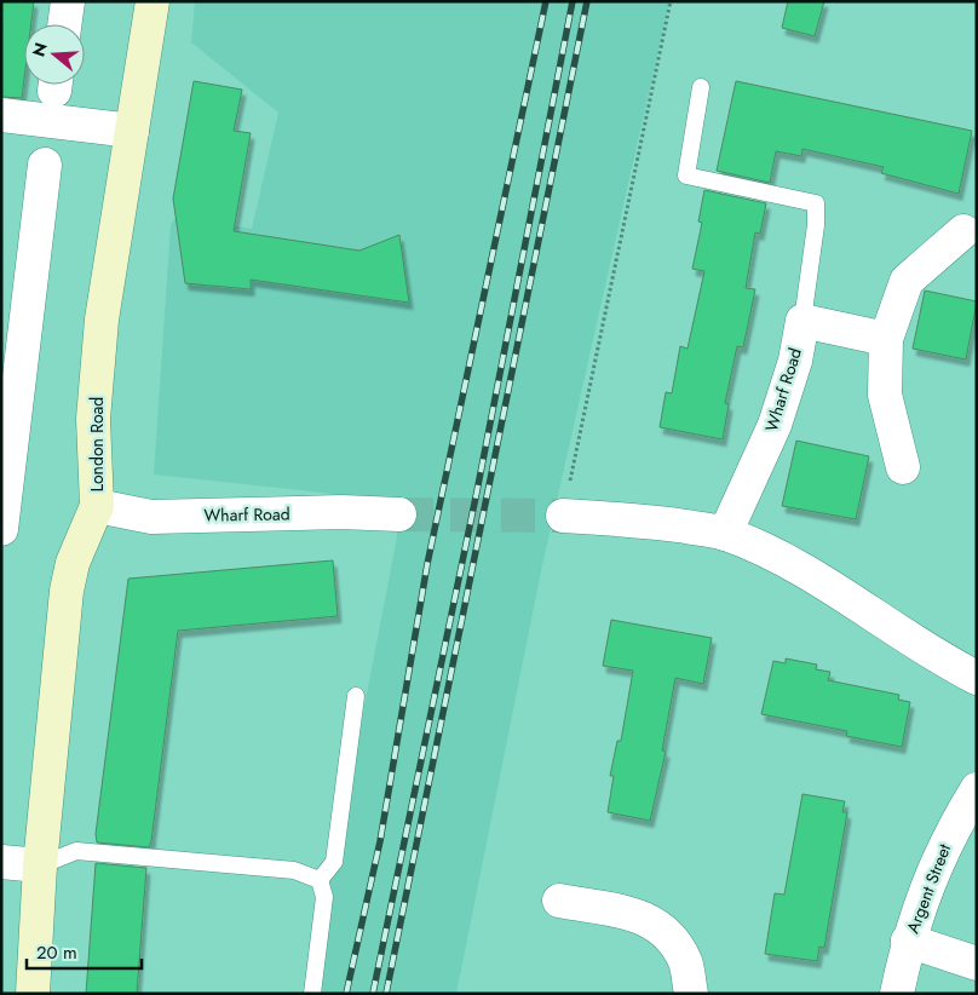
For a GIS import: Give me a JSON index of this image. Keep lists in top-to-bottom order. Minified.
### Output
{"streets":{"street":["Wharf Road","London Road","Argent Street"]},"crossings":[["Wharf Road","London Road"]],"scale_bar":"20 m","north":"left"}
